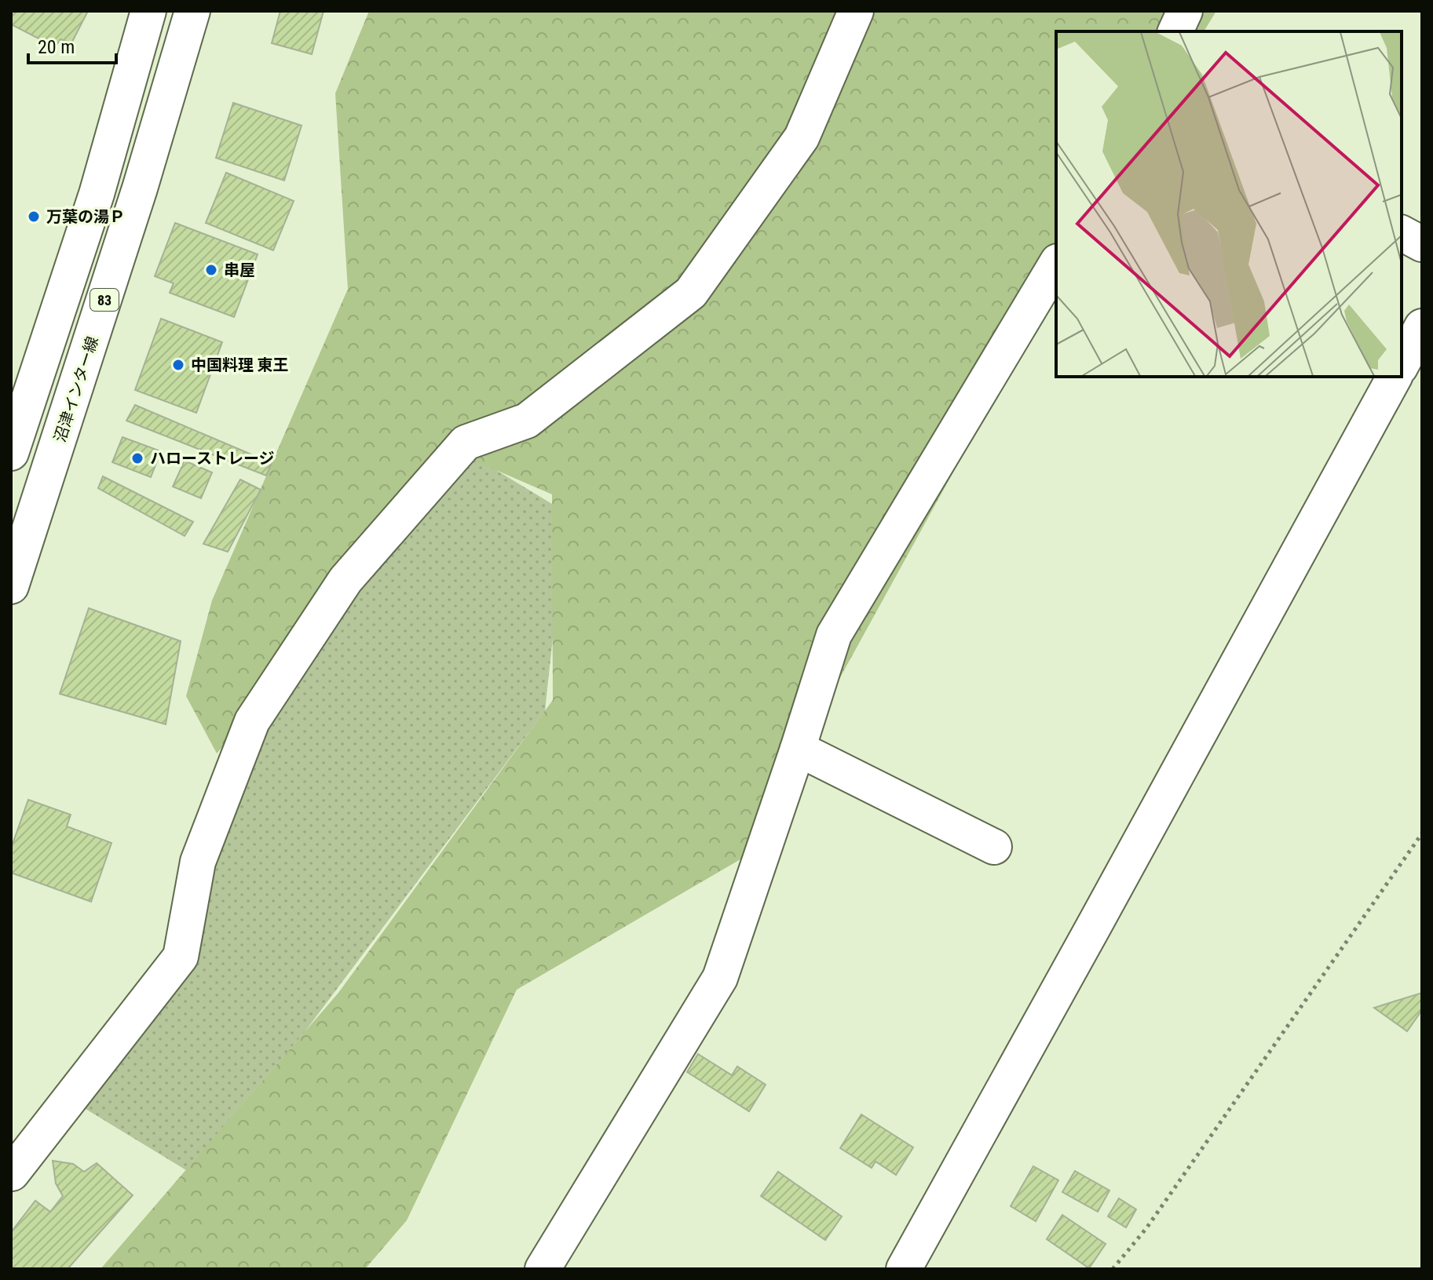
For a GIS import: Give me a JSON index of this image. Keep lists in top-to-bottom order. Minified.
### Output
{"streets":{"street":["83","沼津インター線"]},"places":["万葉の湯Ｐ","串屋","中国料理 東王","ハローストレージ"],"scale_bar":"20 m"}
